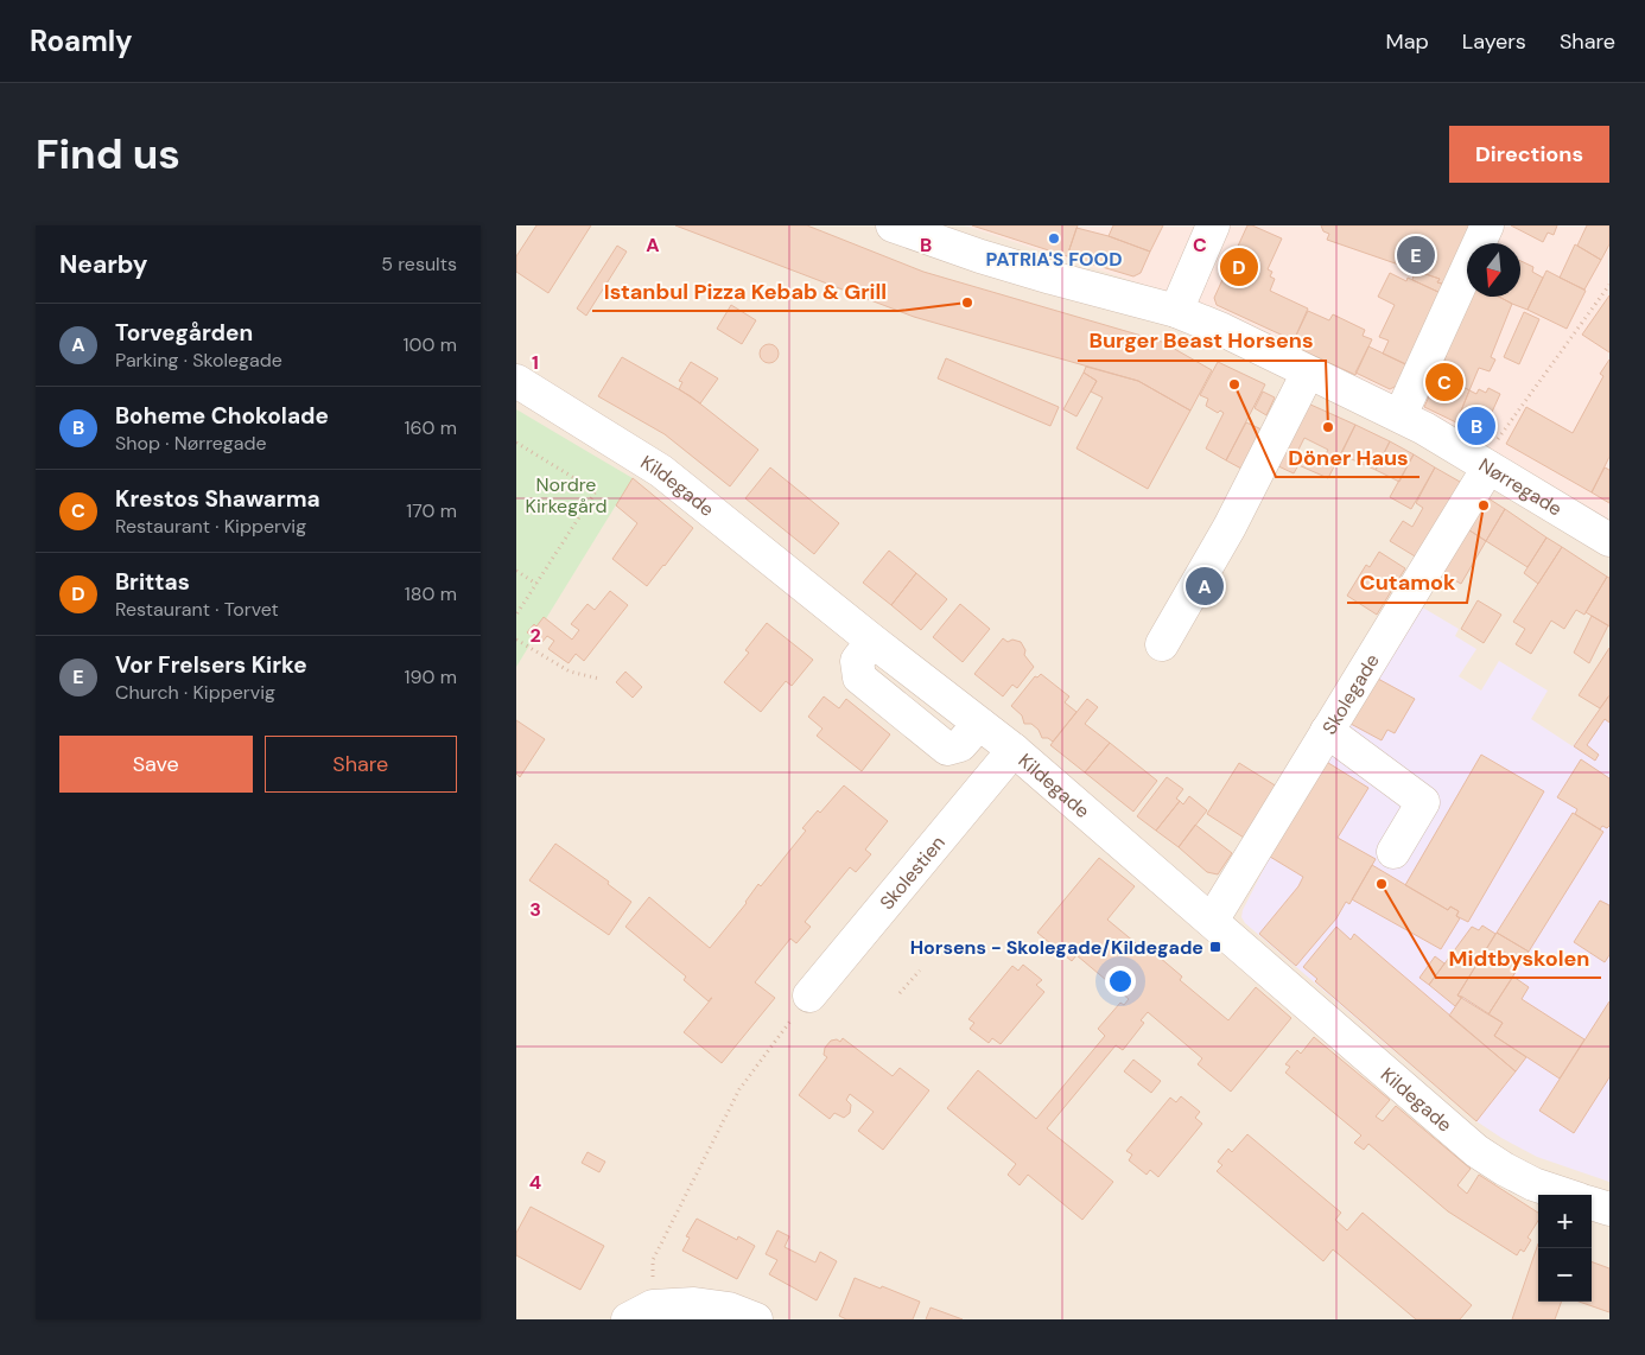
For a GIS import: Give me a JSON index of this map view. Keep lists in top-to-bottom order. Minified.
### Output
{"streets":{"street":["Kildegade","Nørregade","Skolegade","Skolestien"]},"crossings":[["Kildegade","Skolegade"],["Kildegade","Skolestien"],["Nørregade","Skolegade"]],"parks":["Nordre Kirkegård"],"places":{"other":["PATRIA'S FOOD","Istanbul Pizza Kebab & Grill","Döner Haus","Burger Beast Horsens","Cutamok","Midtbyskolen"],"transit":["Horsens - Skolegade/Kildegade"]},"north":"bottom","page":{"header":"Roamly","nav":["Map","Layers","Share"],"buttons":["Directions",["Save","Share"]],"title":"Find us","heading":["Nearby","5 results"],"pins":["E","D","C","B","A"],"list":[{"mark":"A","name":"Torvegården","note":"Parking · Skolegade","value":"100 m"},{"mark":"B","name":"Boheme Chokolade","note":"Shop · Nørregade","value":"160 m"},{"mark":"C","name":"Krestos Shawarma","note":"Restaurant · Kippervig","value":"170 m"},{"mark":"D","name":"Brittas","note":"Restaurant · Torvet","value":"180 m"},{"mark":"E","name":"Vor Frelsers Kirke","note":"Church · Kippervig","value":"190 m"}],"map_buttons":["+","−"]},"grid":{"columns":["A","B","C"],"rows":["1","2","3","4"]}}
